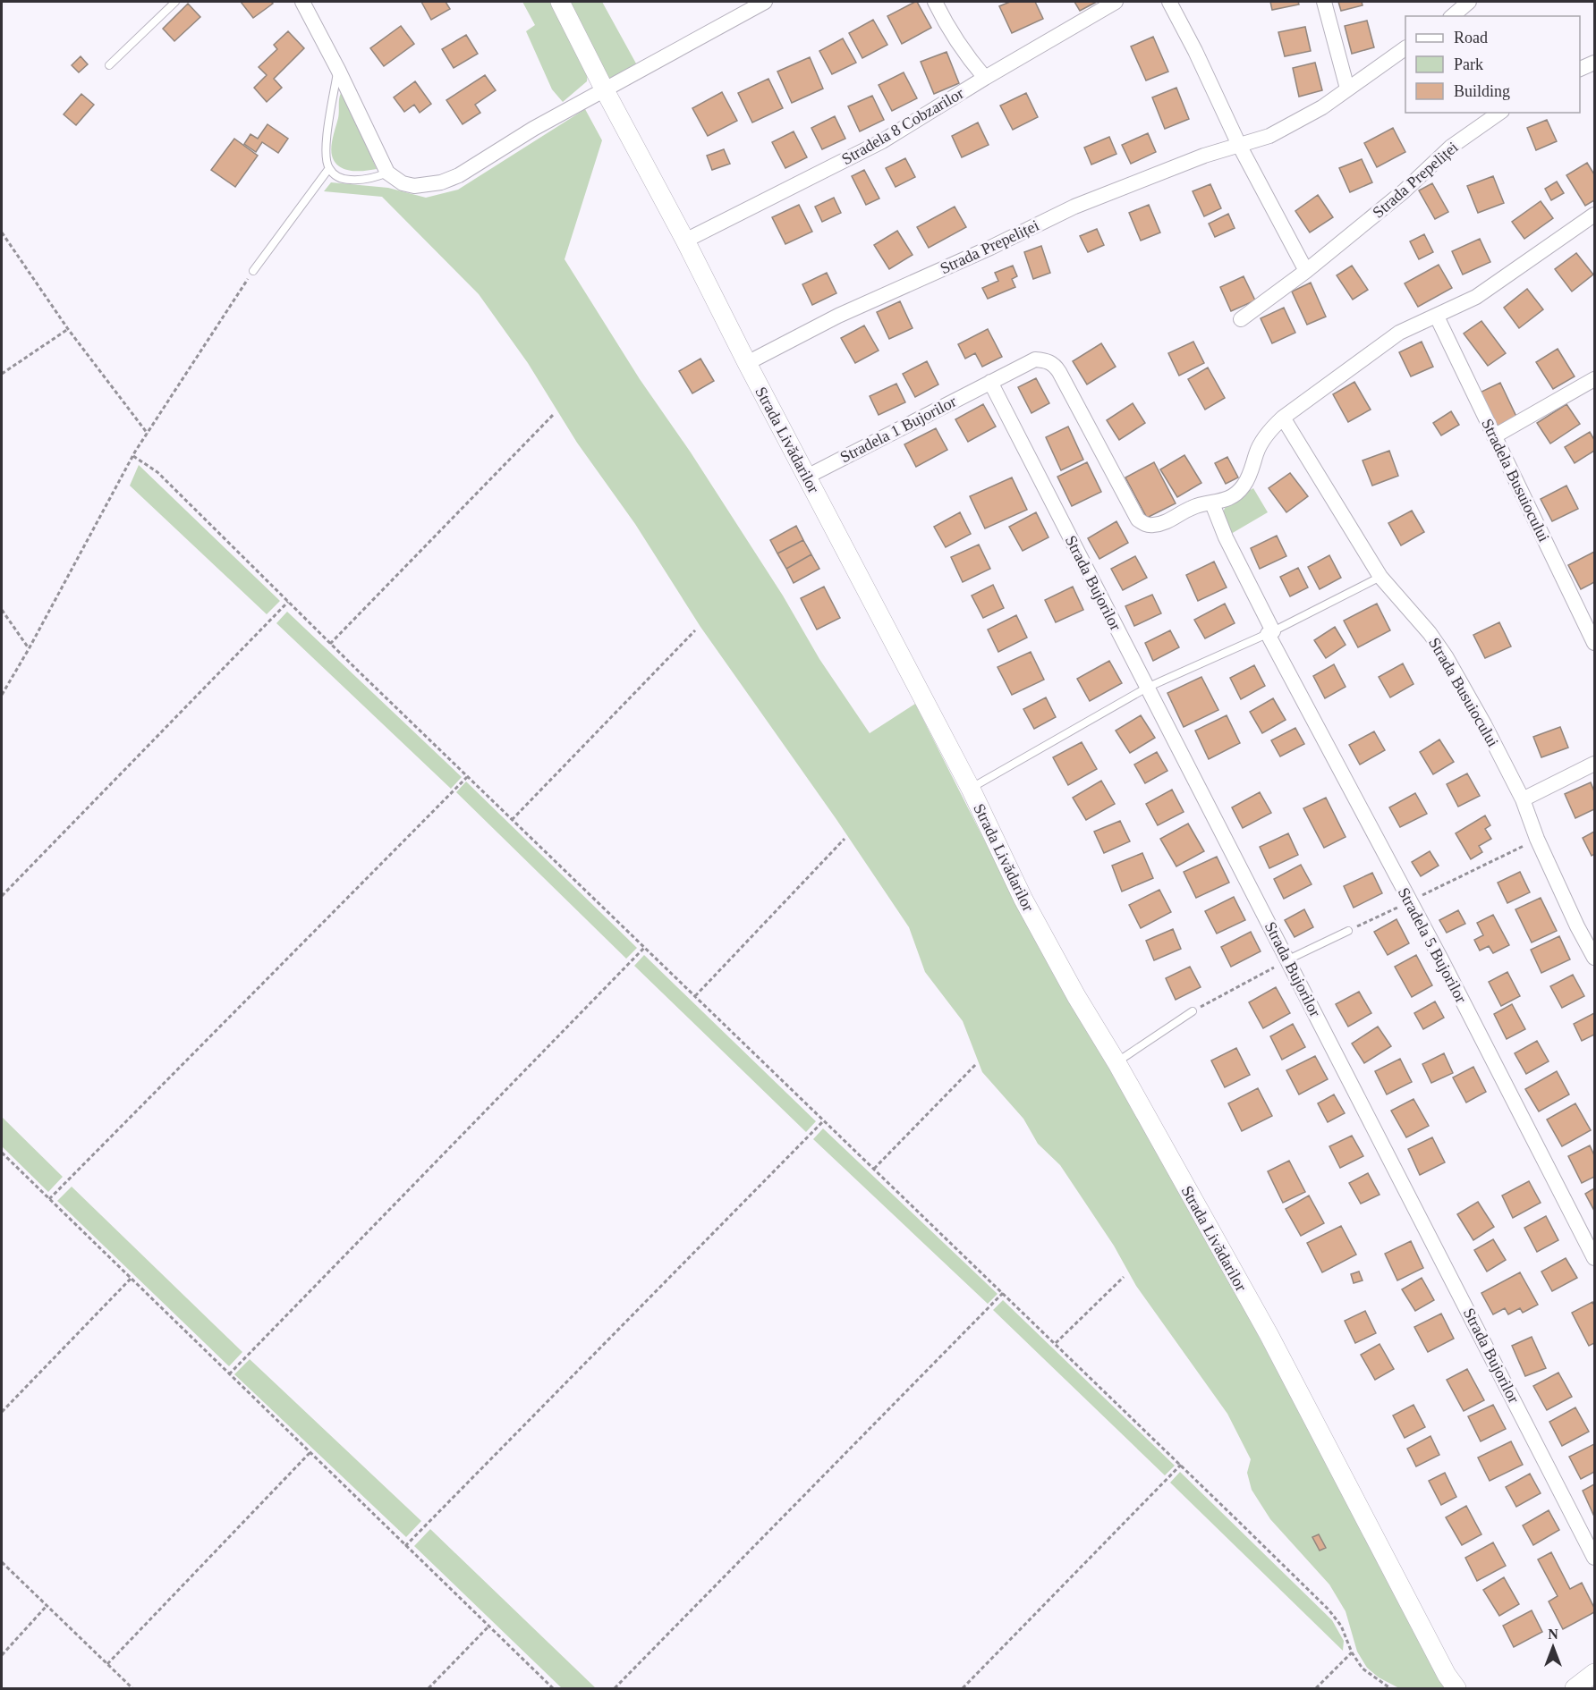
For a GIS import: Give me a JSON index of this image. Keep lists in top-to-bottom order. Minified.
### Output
{"streets":{"street":["Stradela 8 Cobzarilor","Strada Prepeliței","Stradela 1 Bujorilor","Strada Livădarilor","Stradela Busuiocului","Strada Bujorilor","Strada Busuiocului","Stradela 5 Bujorilor"]},"crossings":[["Stradela 8 Cobzarilor","Strada Livădarilor"],["Strada Prepeliței","Strada Livădarilor"],["Stradela 1 Bujorilor","Strada Livădarilor"],["Stradela 1 Bujorilor","Strada Bujorilor"],["Strada Livădarilor","Strada Bujorilor"]],"legend":["Road","Park","Building"],"north":"top"}
